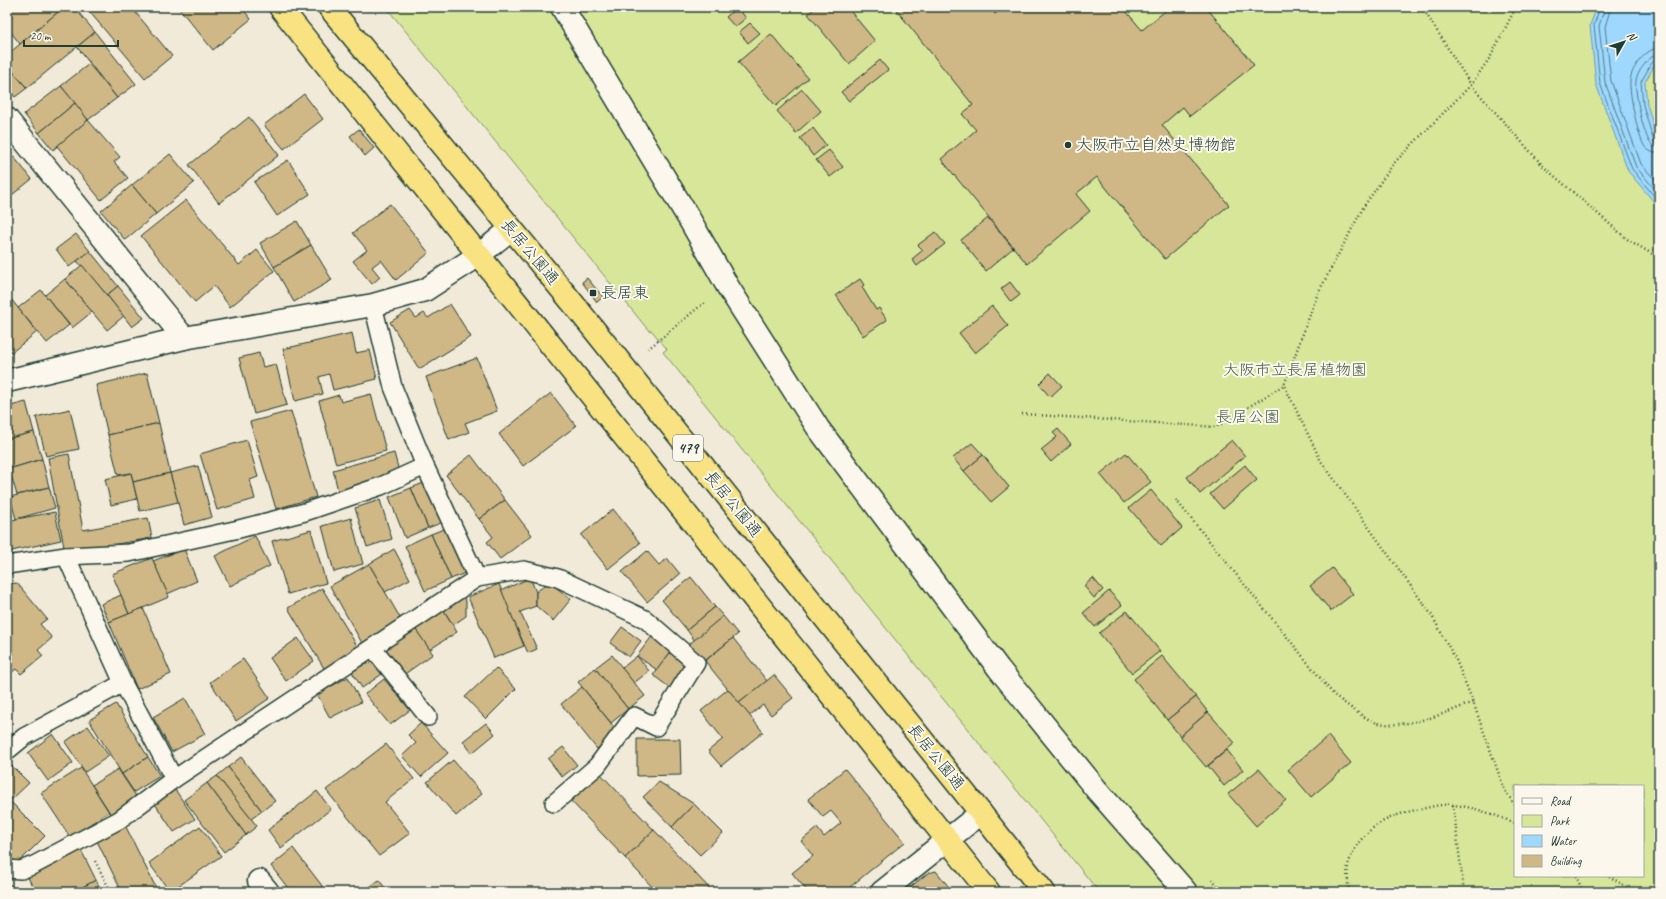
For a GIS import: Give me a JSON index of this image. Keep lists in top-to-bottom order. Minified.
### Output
{"streets":{"highway":["長居公園通","479"]},"parks":["大阪市立長居植物園","長居公園"],"places":{"other":["大阪市立自然史博物館"],"transit":["長居東"]},"legend":["Road","Park","Water","Building"],"scale_bar":"20 m","north":"top right"}
